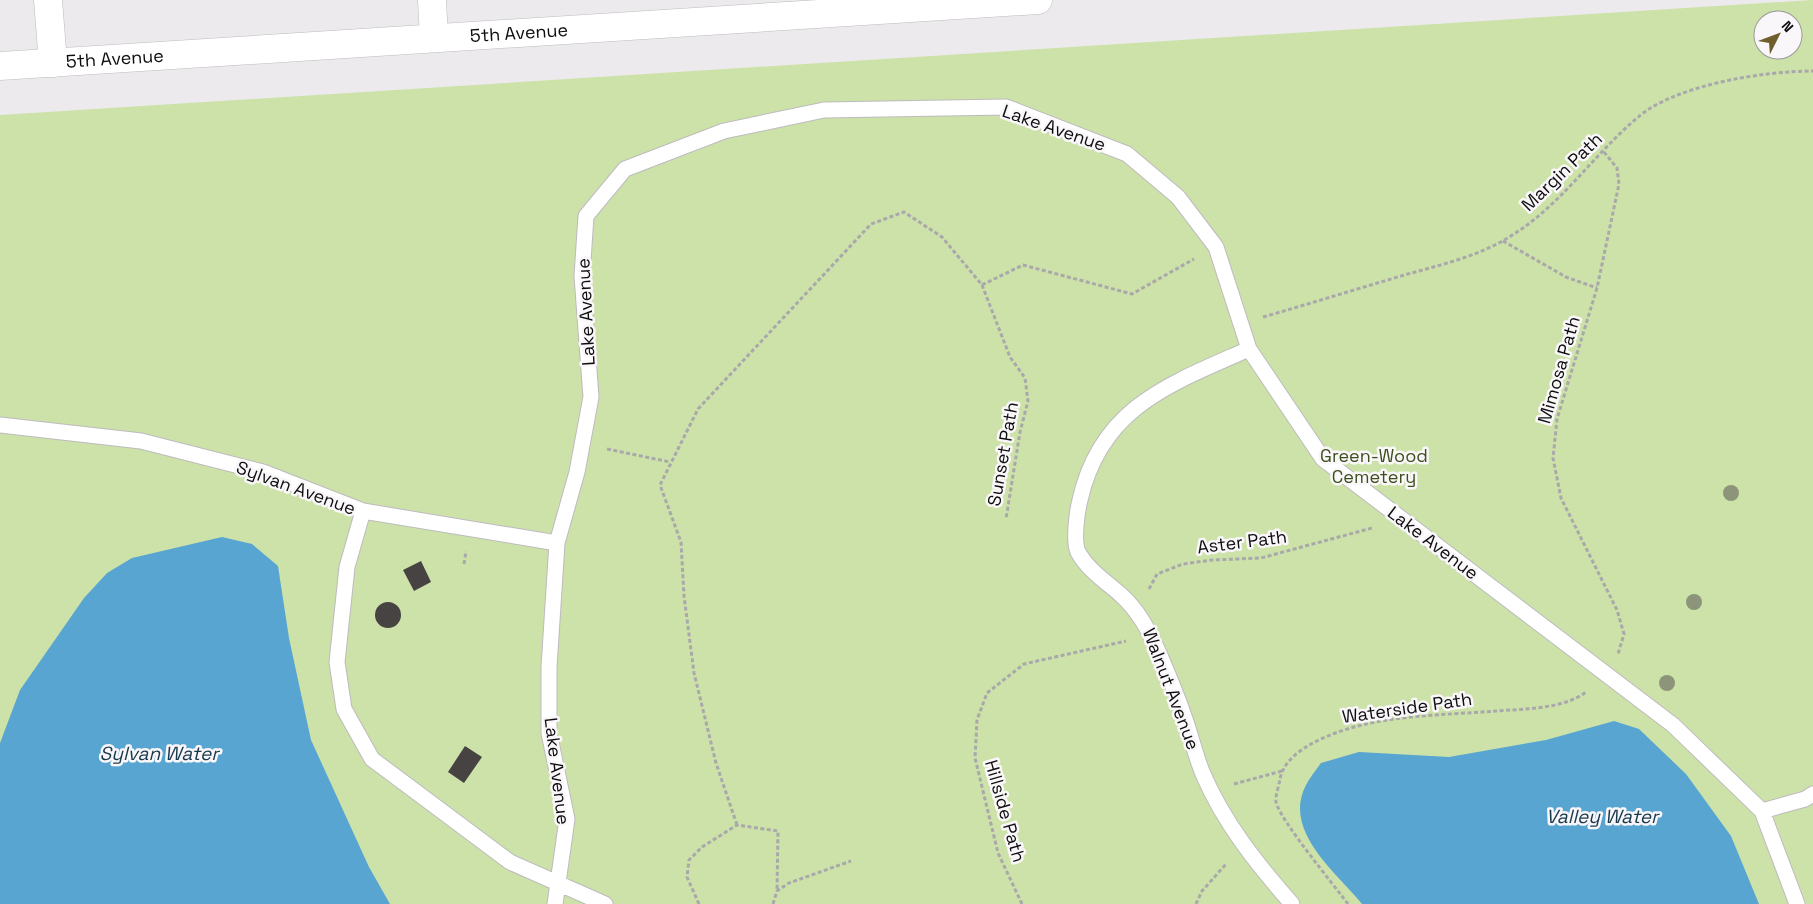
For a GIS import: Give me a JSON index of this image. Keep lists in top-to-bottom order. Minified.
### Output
{"streets":{"street":["5th Avenue"],"lane":["Lake Avenue","Sylvan Avenue","Walnut Avenue"],"path":["Margin Path","Mimosa Path","Sunset Path","Aster Path","Waterside Path","Hillside Path"]},"crossings":[["Lake Avenue","Margin Path"],["Lake Avenue","Mimosa Path"],["Lake Avenue","Sylvan Avenue"],["Lake Avenue","Aster Path"],["Lake Avenue","Walnut Avenue"],["Lake Avenue","Waterside Path"],["Margin Path","Mimosa Path"],["Mimosa Path","Waterside Path"],["Aster Path","Walnut Avenue"],["Walnut Avenue","Hillside Path"]],"water":["Sylvan Water","Valley Water"],"parks":["Green-Wood Cemetery"],"north":"top right"}
